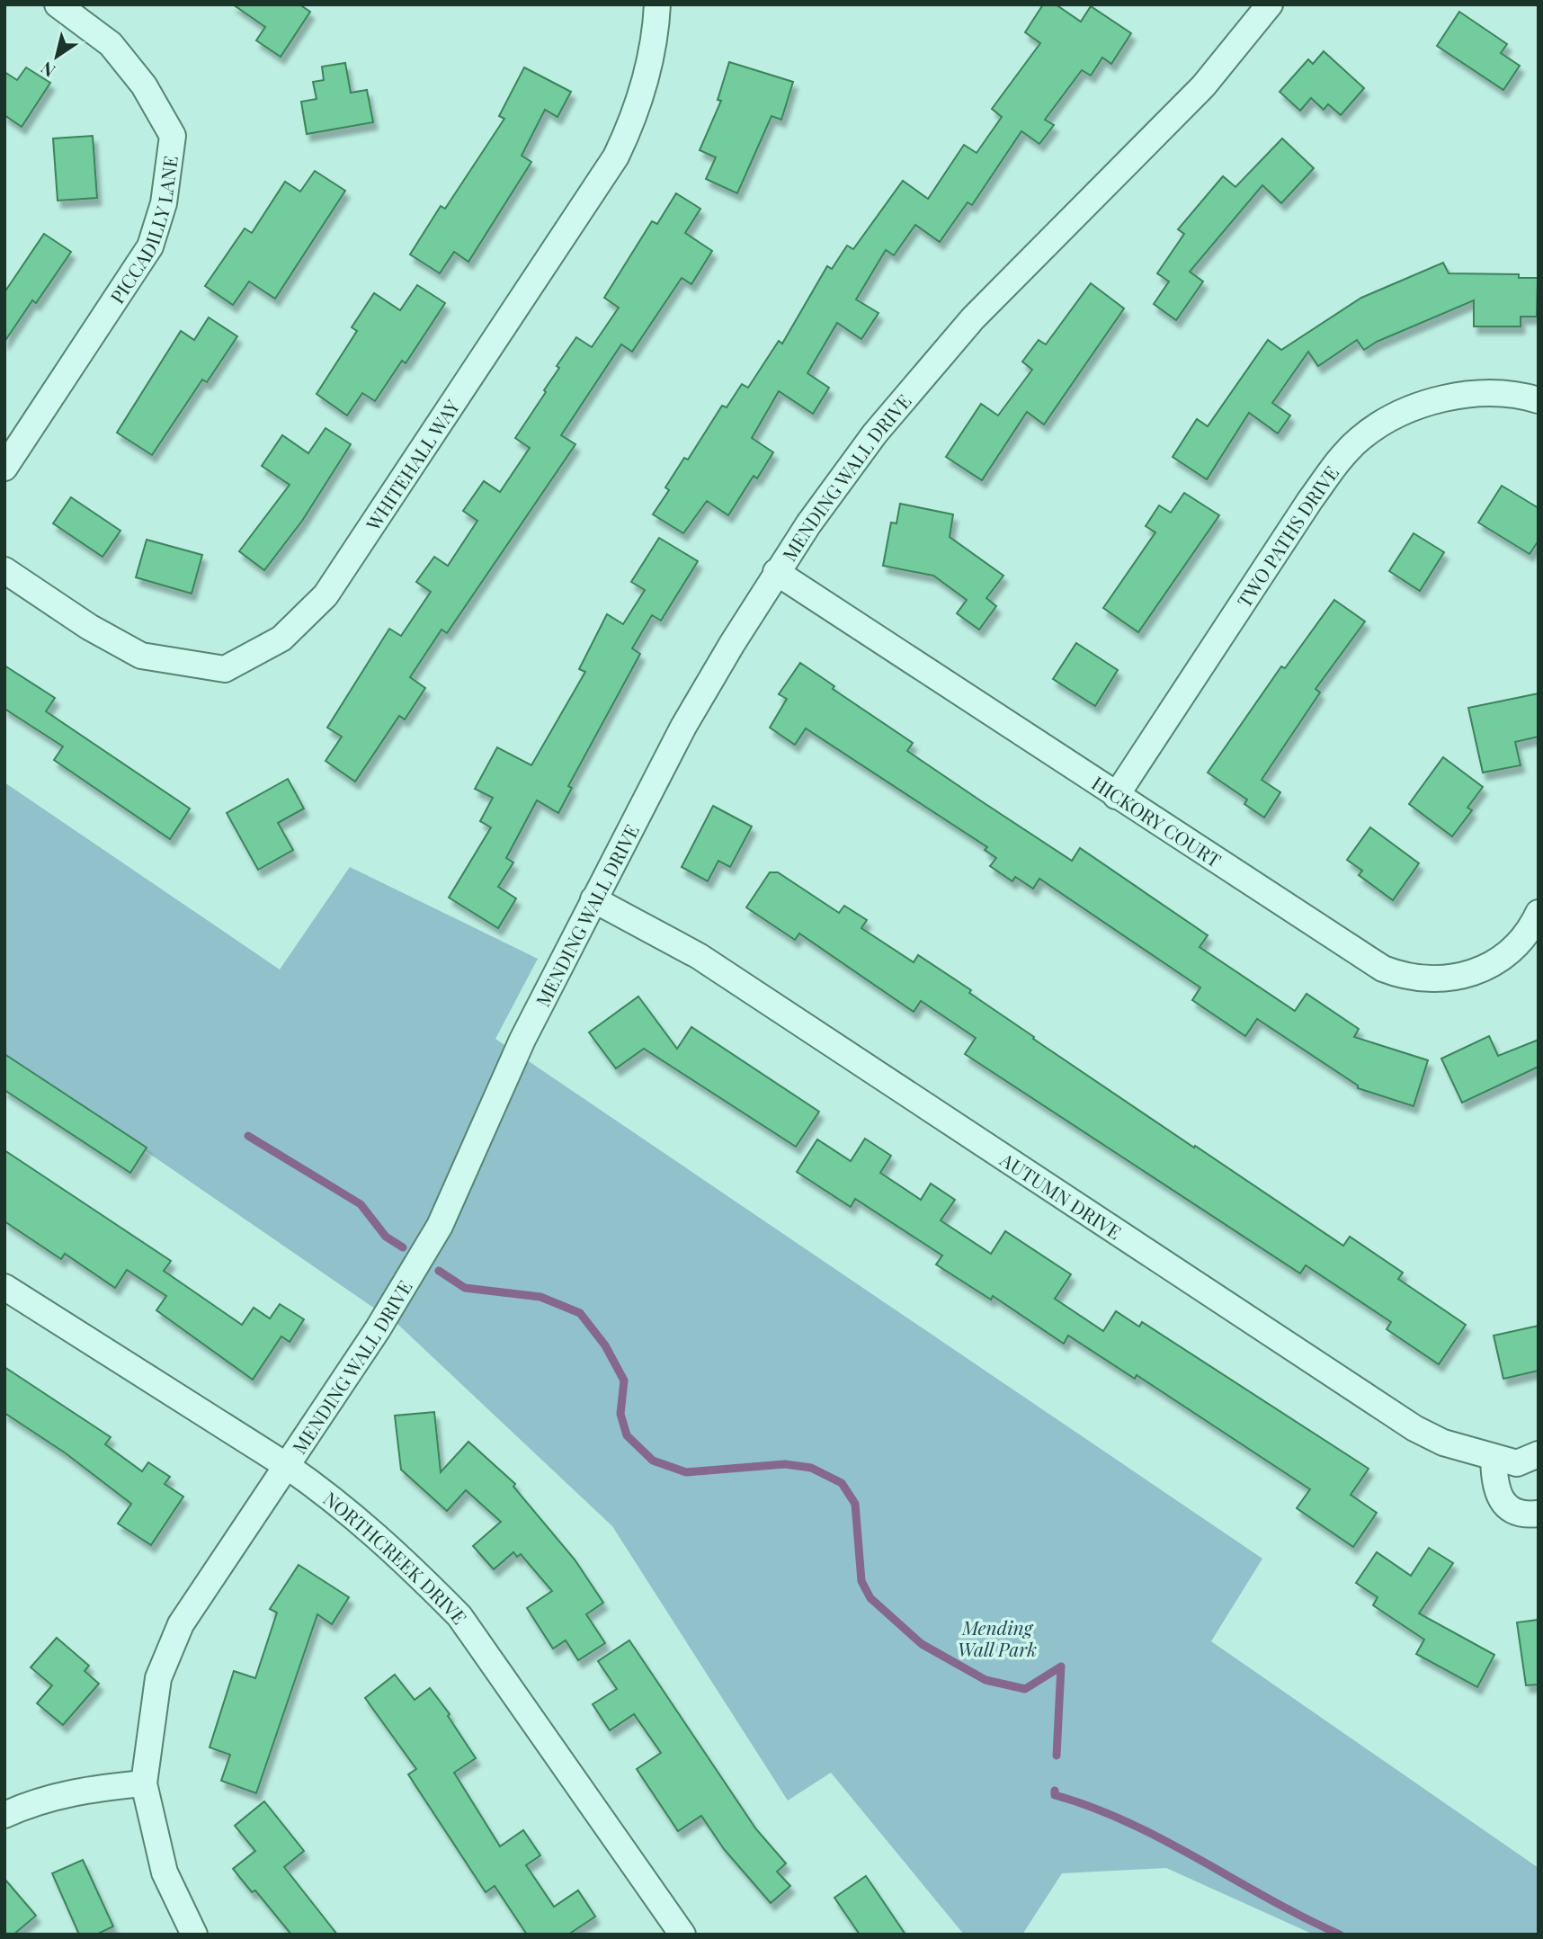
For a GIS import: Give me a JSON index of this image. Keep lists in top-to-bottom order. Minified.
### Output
{"streets":{"street":["PICCADILLY LANE","WHITEHALL WAY","MENDING WALL DRIVE","TWO PATHS DRIVE","HICKORY COURT","AUTUMN DRIVE","NORTHCREEK DRIVE"]},"crossings":[["MENDING WALL DRIVE","HICKORY COURT"],["MENDING WALL DRIVE","AUTUMN DRIVE"],["MENDING WALL DRIVE","NORTHCREEK DRIVE"],["TWO PATHS DRIVE","HICKORY COURT"]],"parks":["Mending Wall Park"],"north":"bottom left"}
